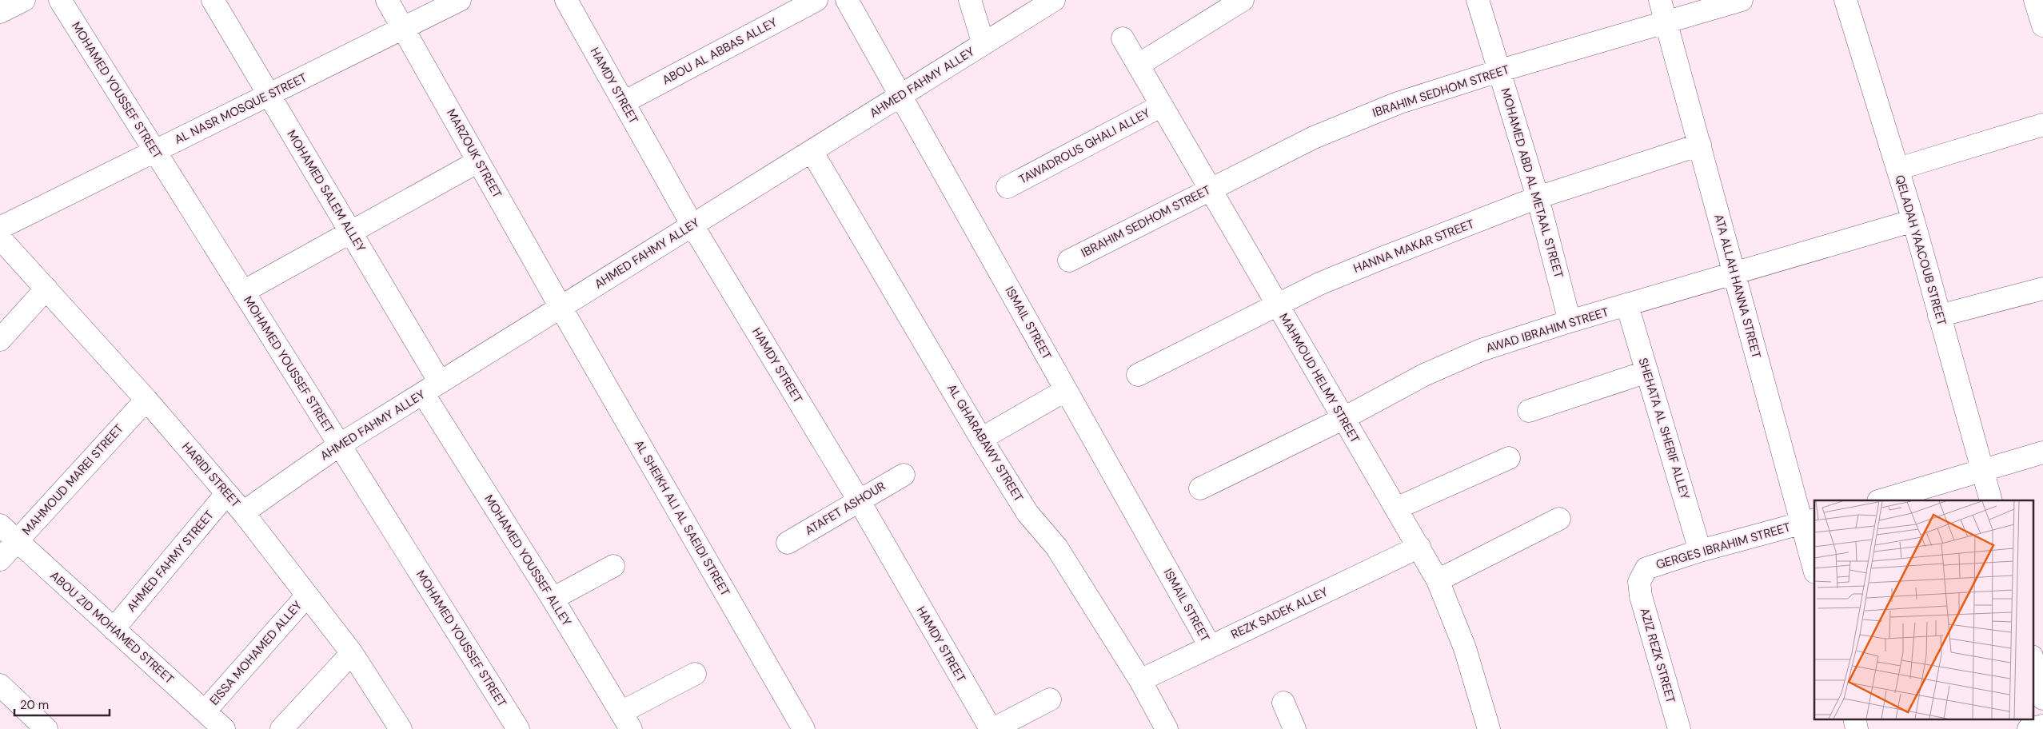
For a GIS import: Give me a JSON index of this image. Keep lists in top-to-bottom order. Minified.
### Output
{"streets":{"street":["ABOU AL ABBAS ALLEY","AHMED FAHMY ALLEY","HAMDY STREET","MOHAMED YOUSSEF STREET","IBRAHIM SEDHOM STREET","AL NASR MOSQUE STREET","TAWADROUS GHALI ALLEY","MARZOUK STREET","MOHAMED ABD AL METAAL STREET","MOHAMED SALEM ALLEY","HANNA MAKAR STREET","QELADAH YAACOUB STREET","ATA ALLAH HANNA STREET","ISMAIL STREET","AWAD IBRAHIM STREET","MAHMOUD HELMY STREET","SHEHATA AL SHERIF ALLEY","AL GHARABAWY STREET","HARIDI STREET","MAHMOUD MAREI STREET","ATAFET ASHOUR","AL SHEIKH ALI AL SAEIDI STREET","GERGES IBRAHIM STREET","MOHAMED YOUSSEF ALLEY","AHMED FAHMY STREET","REZK SADEK ALLEY","ABOU ZID MOHAMED STREET","EISSA MOHAMED ALLEY","AZIZ REZK STREET"]},"crossings":[["ABOU AL ABBAS ALLEY","HAMDY STREET"],["AHMED FAHMY ALLEY","HAMDY STREET"],["AHMED FAHMY ALLEY","MOHAMED YOUSSEF STREET"],["AHMED FAHMY ALLEY","MARZOUK STREET"],["AHMED FAHMY ALLEY","MOHAMED SALEM ALLEY"],["AHMED FAHMY ALLEY","ISMAIL STREET"],["AHMED FAHMY ALLEY","AL GHARABAWY STREET"],["AHMED FAHMY ALLEY","HARIDI STREET"],["AHMED FAHMY ALLEY","AL SHEIKH ALI AL SAEIDI STREET"],["AHMED FAHMY ALLEY","MOHAMED YOUSSEF ALLEY"],["HAMDY STREET","ATAFET ASHOUR"],["MOHAMED YOUSSEF STREET","AL NASR MOSQUE STREET"],["IBRAHIM SEDHOM STREET","MOHAMED ABD AL METAAL STREET"],["IBRAHIM SEDHOM STREET","ATA ALLAH HANNA STREET"],["IBRAHIM SEDHOM STREET","MAHMOUD HELMY STREET"],["AL NASR MOSQUE STREET","MARZOUK STREET"],["AL NASR MOSQUE STREET","MOHAMED SALEM ALLEY"],["TAWADROUS GHALI ALLEY","MAHMOUD HELMY STREET"],["MARZOUK STREET","AL SHEIKH ALI AL SAEIDI STREET"],["MOHAMED ABD AL METAAL STREET","HANNA MAKAR STREET"],["MOHAMED ABD AL METAAL STREET","AWAD IBRAHIM STREET"],["MOHAMED SALEM ALLEY","MOHAMED YOUSSEF ALLEY"],["HANNA MAKAR STREET","ATA ALLAH HANNA STREET"],["HANNA MAKAR STREET","MAHMOUD HELMY STREET"],["QELADAH YAACOUB STREET","AWAD IBRAHIM STREET"],["ATA ALLAH HANNA STREET","AWAD IBRAHIM STREET"],["ATA ALLAH HANNA STREET","GERGES IBRAHIM STREET"],["ISMAIL STREET","REZK SADEK ALLEY"],["AWAD IBRAHIM STREET","MAHMOUD HELMY STREET"],["AWAD IBRAHIM STREET","SHEHATA AL SHERIF ALLEY"],["MAHMOUD HELMY STREET","REZK SADEK ALLEY"],["SHEHATA AL SHERIF ALLEY","GERGES IBRAHIM STREET"],["AL GHARABAWY STREET","REZK SADEK ALLEY"],["HARIDI STREET","MAHMOUD MAREI STREET"],["HARIDI STREET","AHMED FAHMY STREET"],["HARIDI STREET","EISSA MOHAMED ALLEY"],["MAHMOUD MAREI STREET","ABOU ZID MOHAMED STREET"],["GERGES IBRAHIM STREET","AZIZ REZK STREET"],["AHMED FAHMY STREET","ABOU ZID MOHAMED STREET"],["ABOU ZID MOHAMED STREET","EISSA MOHAMED ALLEY"]],"scale_bar":"20 m"}
